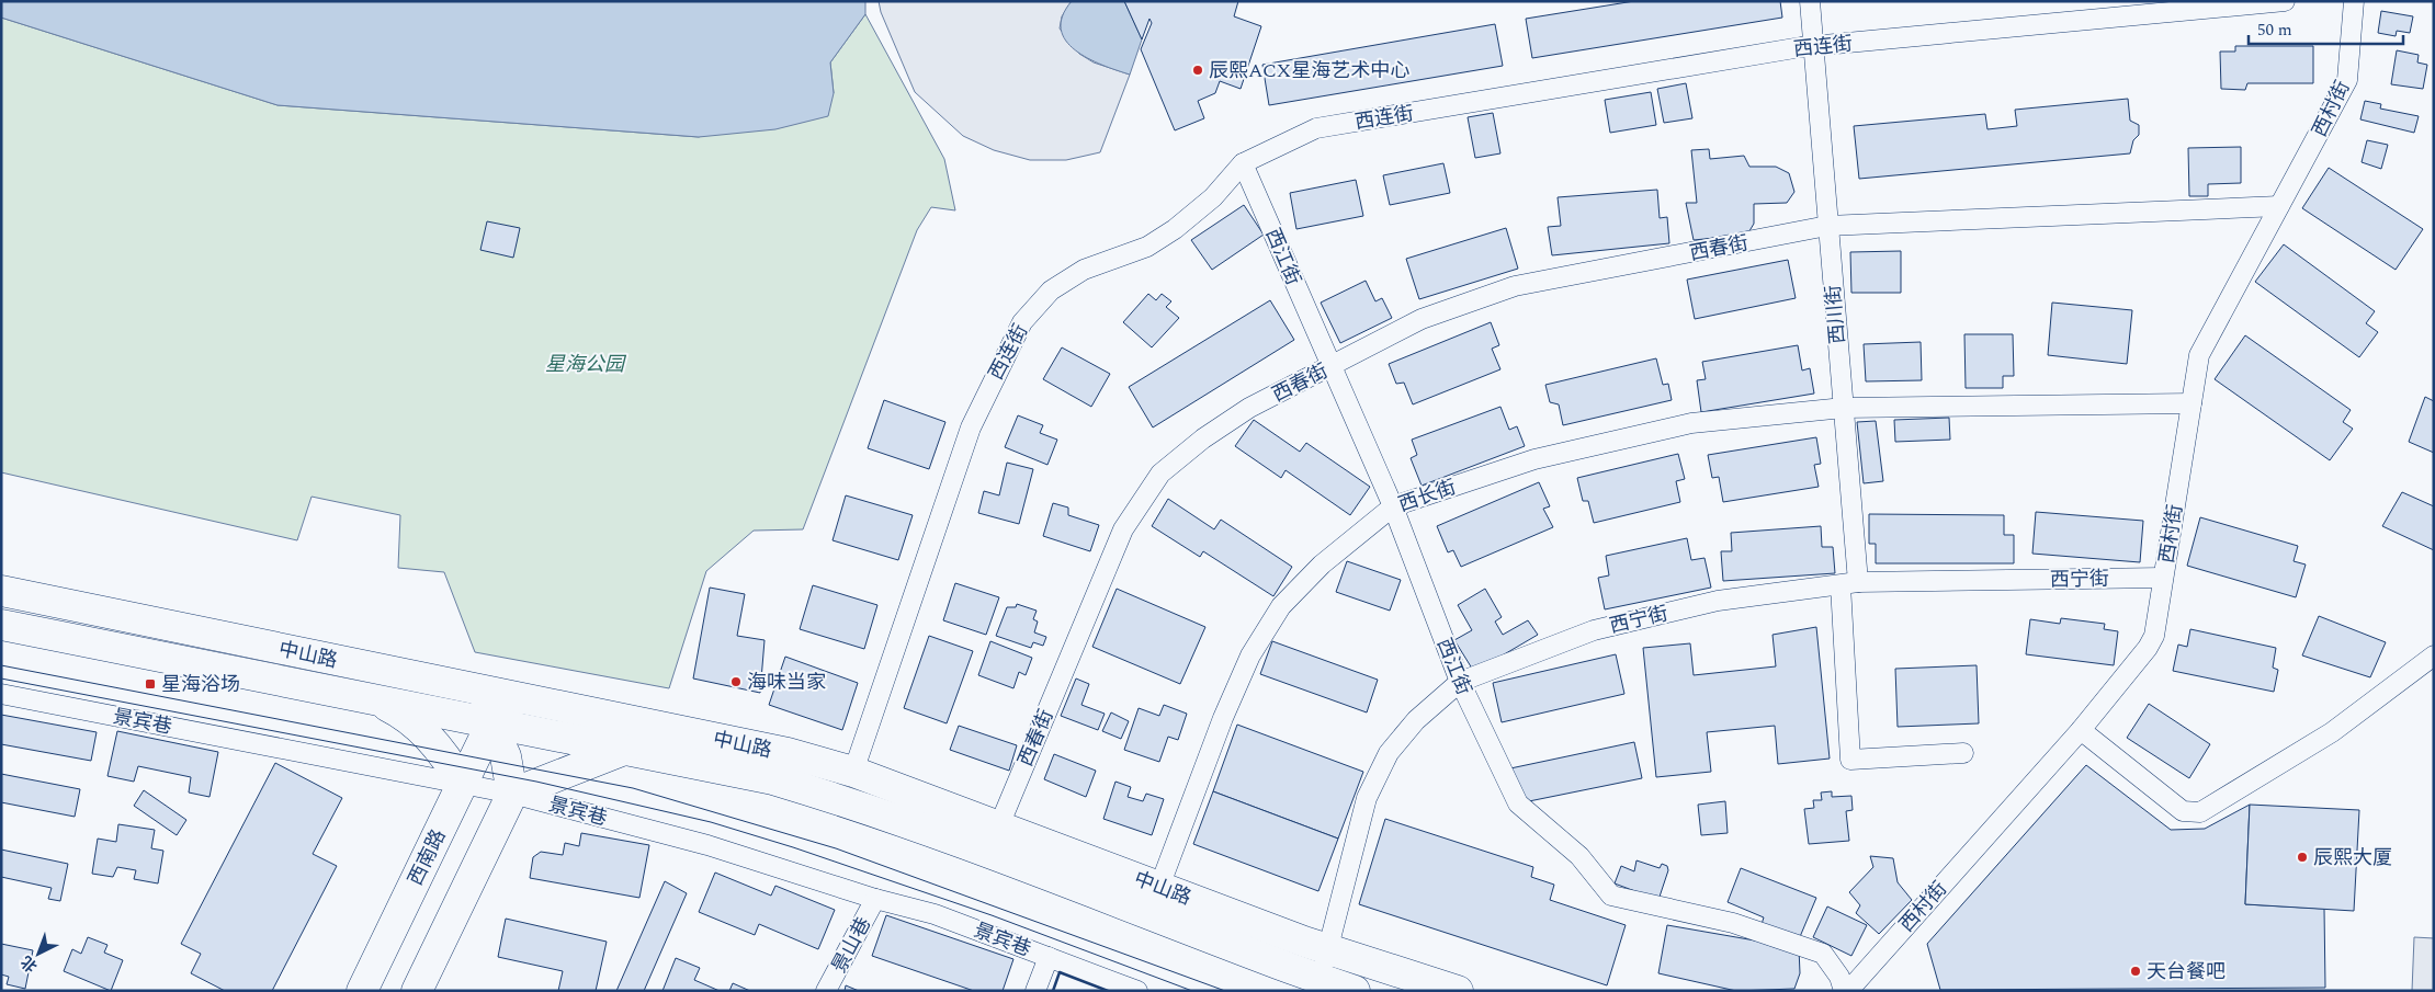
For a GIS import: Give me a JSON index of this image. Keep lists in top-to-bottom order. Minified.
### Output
{"streets":{"main road":["中山路","西南路"],"street":["西连街","西村街","西春街","西江街","西川街","西长街","西宁街","景宾巷","景山巷"]},"crossings":[["西连街","西江街"],["西连街","西川街"],["西连街","中山路"],["西村街","西春街"],["西村街","西江街"],["西村街","西长街"],["西村街","西宁街"],["西春街","西江街"],["西春街","西川街"],["西春街","中山路"],["西江街","西长街"],["西江街","西宁街"],["西川街","西长街"],["西川街","西宁街"],["西长街","中山路"],["西宁街","中山路"],["中山路","西南路"],["景宾巷","西南路"],["景宾巷","景山巷"]],"parks":["星海公园"],"places":{"other":["辰熙ACX星海艺术中心","海味当家","辰熙大厦","天台餐吧"],"transit":["星海浴场"]},"scale_bar":"50 m","north":"bottom left"}
